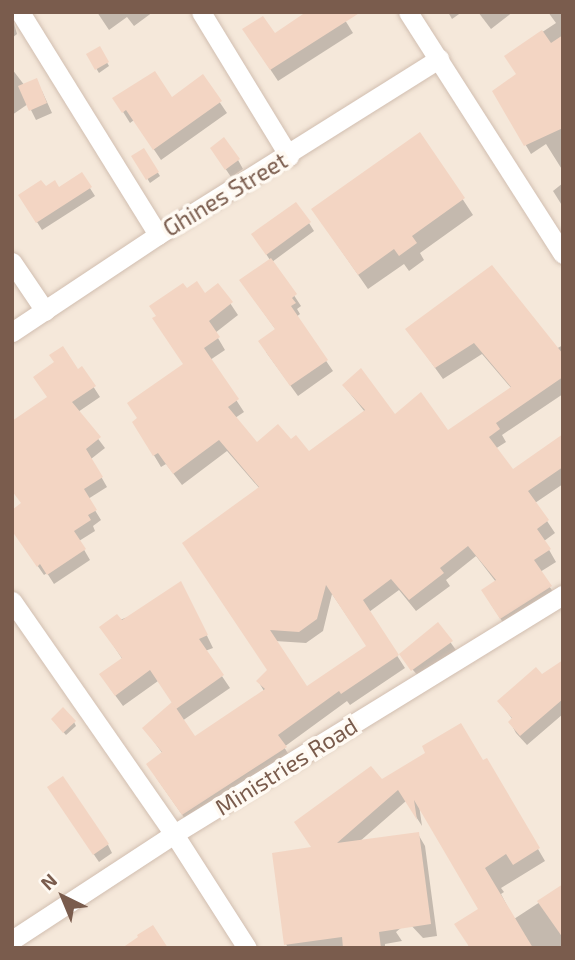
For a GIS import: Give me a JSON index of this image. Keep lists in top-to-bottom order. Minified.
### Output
{"streets":{"street":["Ghines Street","Ministries Road"]},"north":"top left"}
